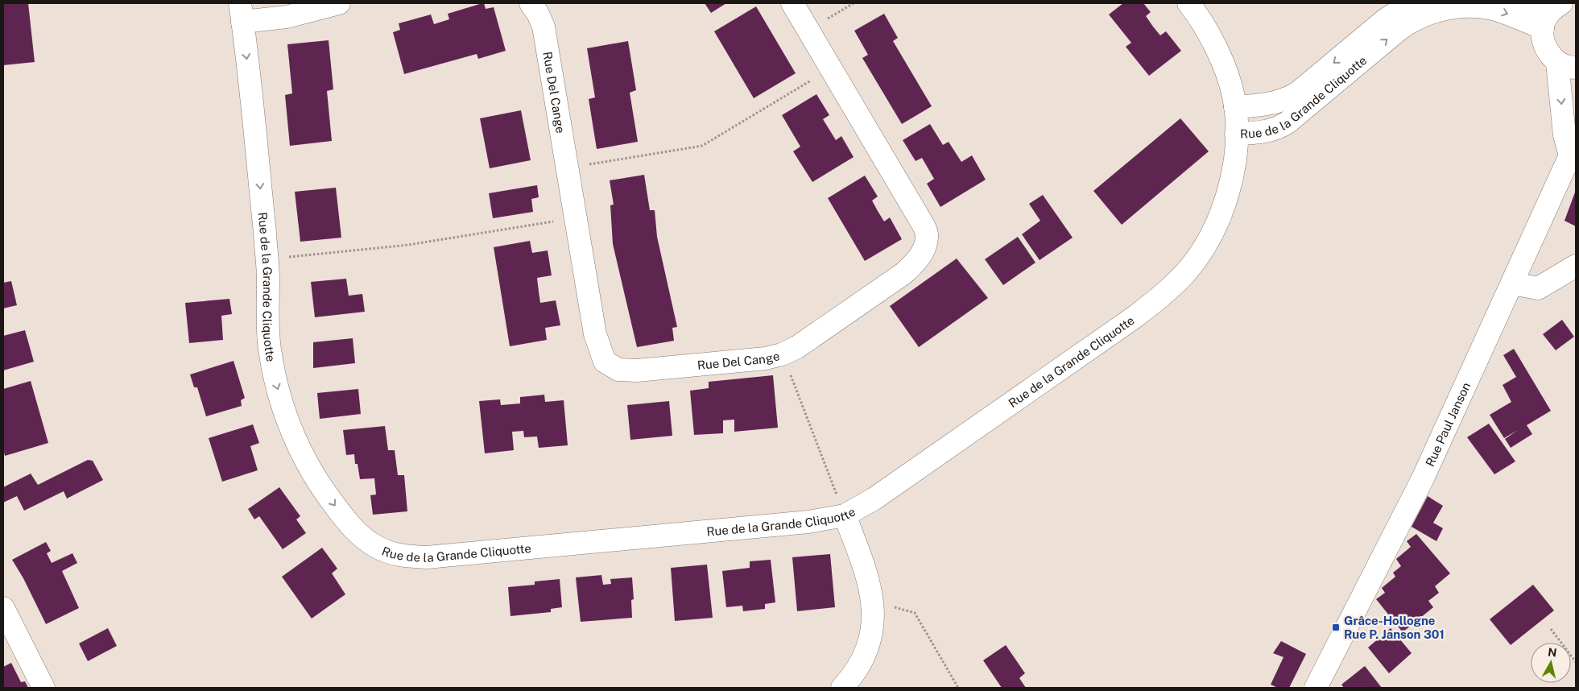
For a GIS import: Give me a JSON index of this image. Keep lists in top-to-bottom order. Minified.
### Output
{"streets":{"street":["Rue Del Cange","Rue de la Grande Cliquotte","Rue Paul Janson"]},"places":{"transit":["Grâce-Hollogne Rue P. Janson 301"]},"north":"top"}
